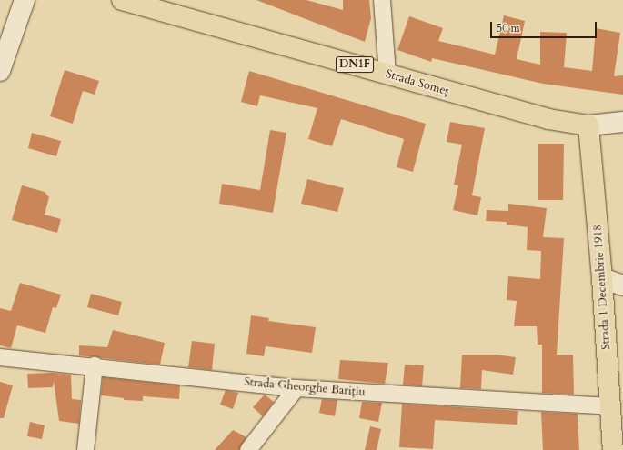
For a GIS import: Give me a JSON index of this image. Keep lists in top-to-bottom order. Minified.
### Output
{"streets":{"main road":["DN1F","Strada Someș","Strada 1 Decembrie 1918"],"street":["Strada Gheorghe Barițiu"]},"crossings":[["Strada Someș","Strada 1 Decembrie 1918"],["Strada 1 Decembrie 1918","Strada Gheorghe Barițiu"]],"scale_bar":"50 m"}
